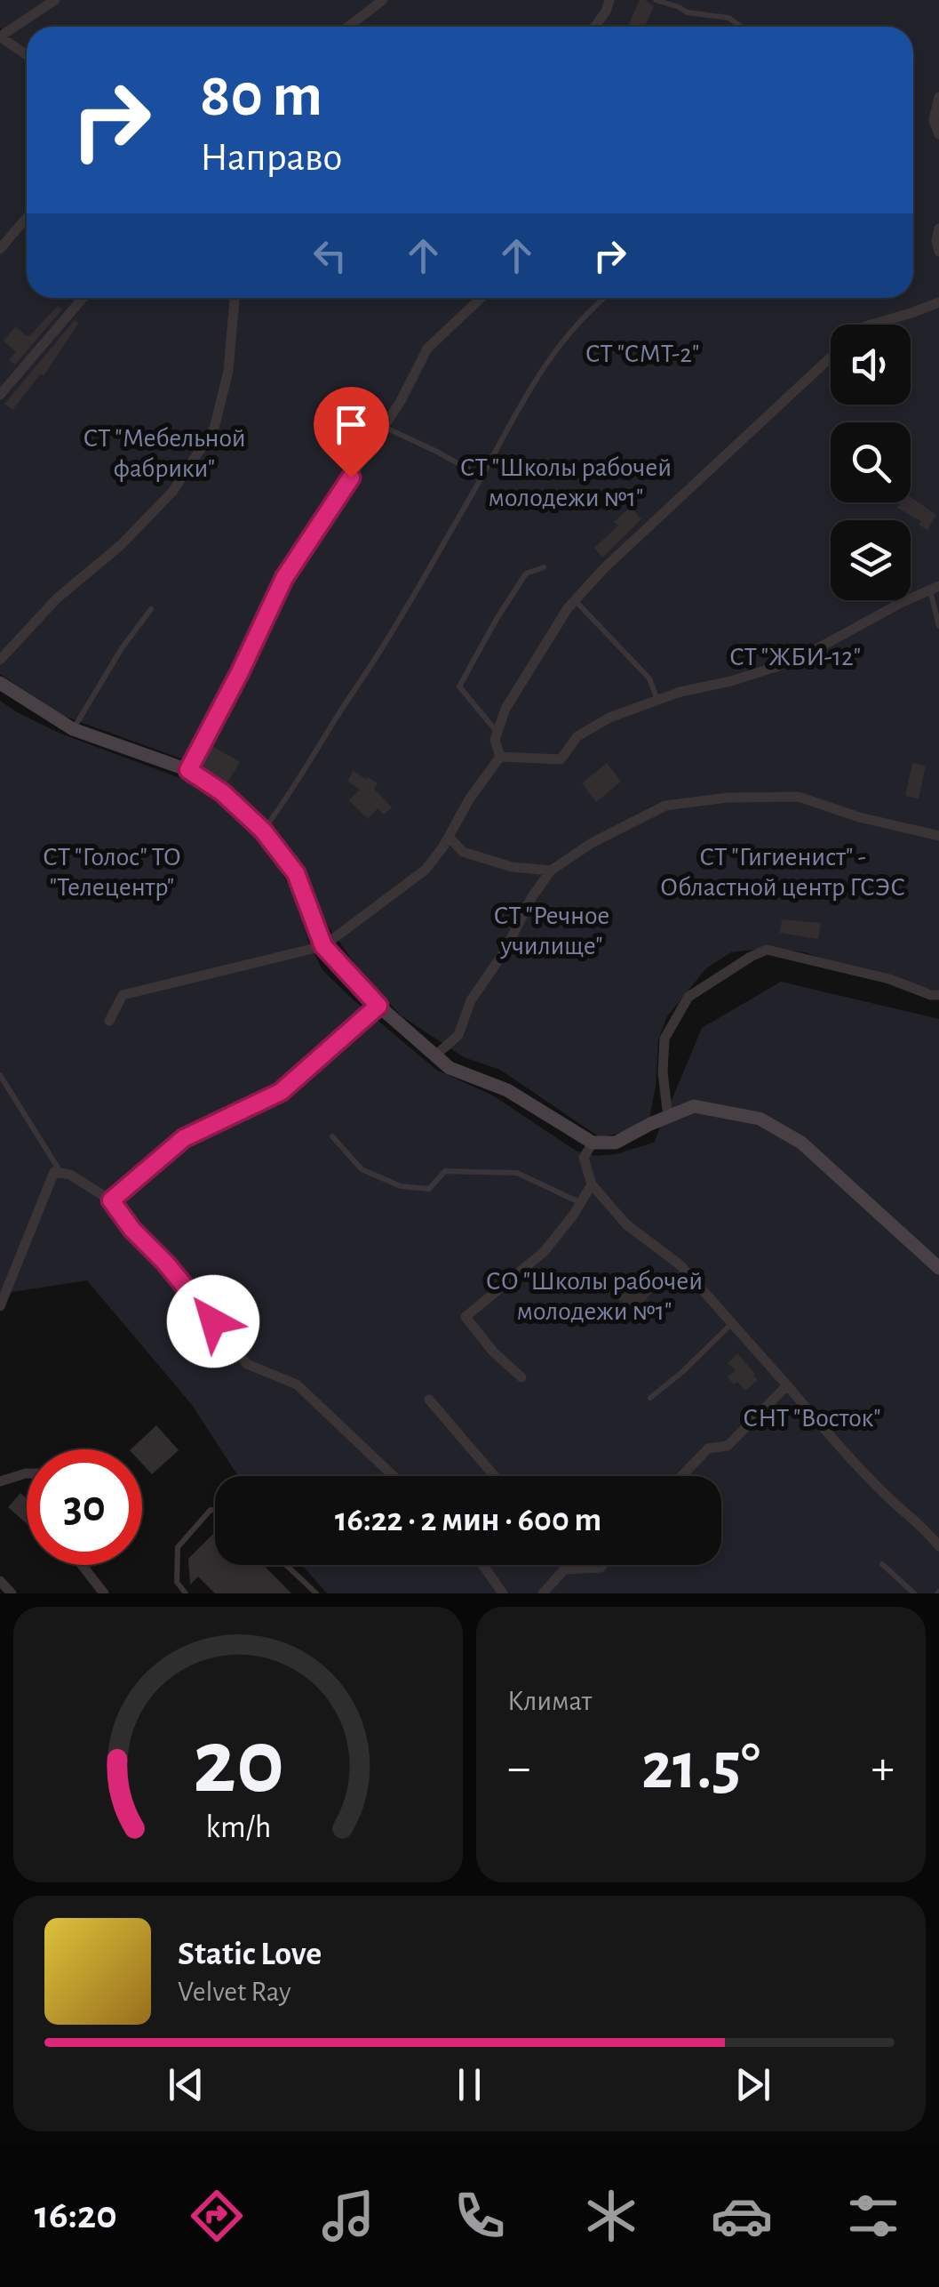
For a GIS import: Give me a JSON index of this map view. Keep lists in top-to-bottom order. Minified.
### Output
{"parks":["СТ \"СМТ-2\"","СТ \"Мебельной фабрики\"","СТ \"Школы рабочей молодежи №1\"","СТ \"ЖБИ-12\"","СТ \"Голос\" ТО \"Телецентр\"","СТ \"Гигиенист\" - Областной центр ГСЭС","СТ \"Речное училище\"","СО \"Школы рабочей молодежи №1\"","СНТ \"Восток\""],"page":{"turn":["80 m","Направо"],"limit":"30","trip":"16:22 · 2 мин · 600 m","tile":"Климат","heat":["−","21.5°","+"],"song":["Static Love","Velvet Ray"],"tabs":"16:20","gauge":["20","km/h"]}}
